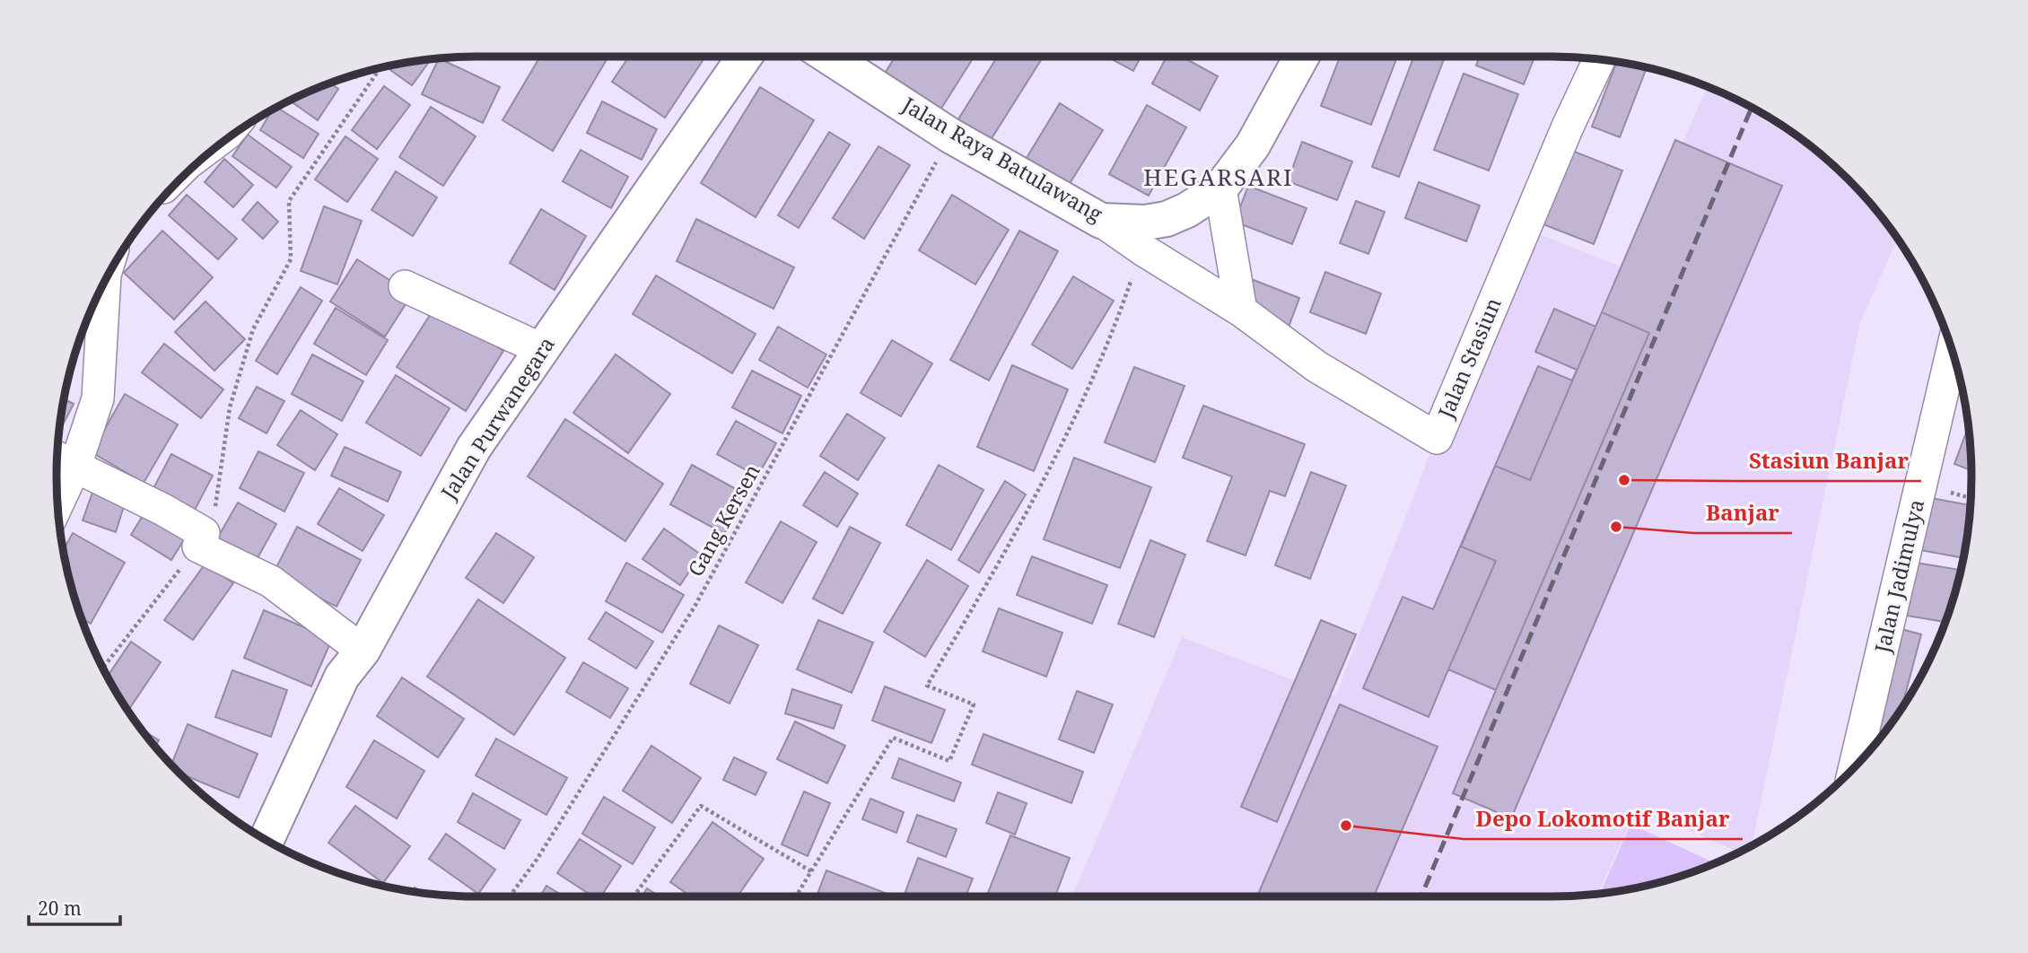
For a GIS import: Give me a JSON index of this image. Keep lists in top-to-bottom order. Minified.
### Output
{"streets":{"main road":["Jalan Raya Batulawang","Jalan Purwanegara"],"street":["Jalan Stasiun","Jalan Jadimulya"],"path":["Gang Kersen"]},"crossings":[["Jalan Raya Batulawang","Jalan Stasiun"],["Jalan Raya Batulawang","Gang Kersen"]],"districts":["HEGARSARI"],"places":["Stasiun Banjar","Banjar","Depo Lokomotif Banjar"],"scale_bar":"20 m"}
